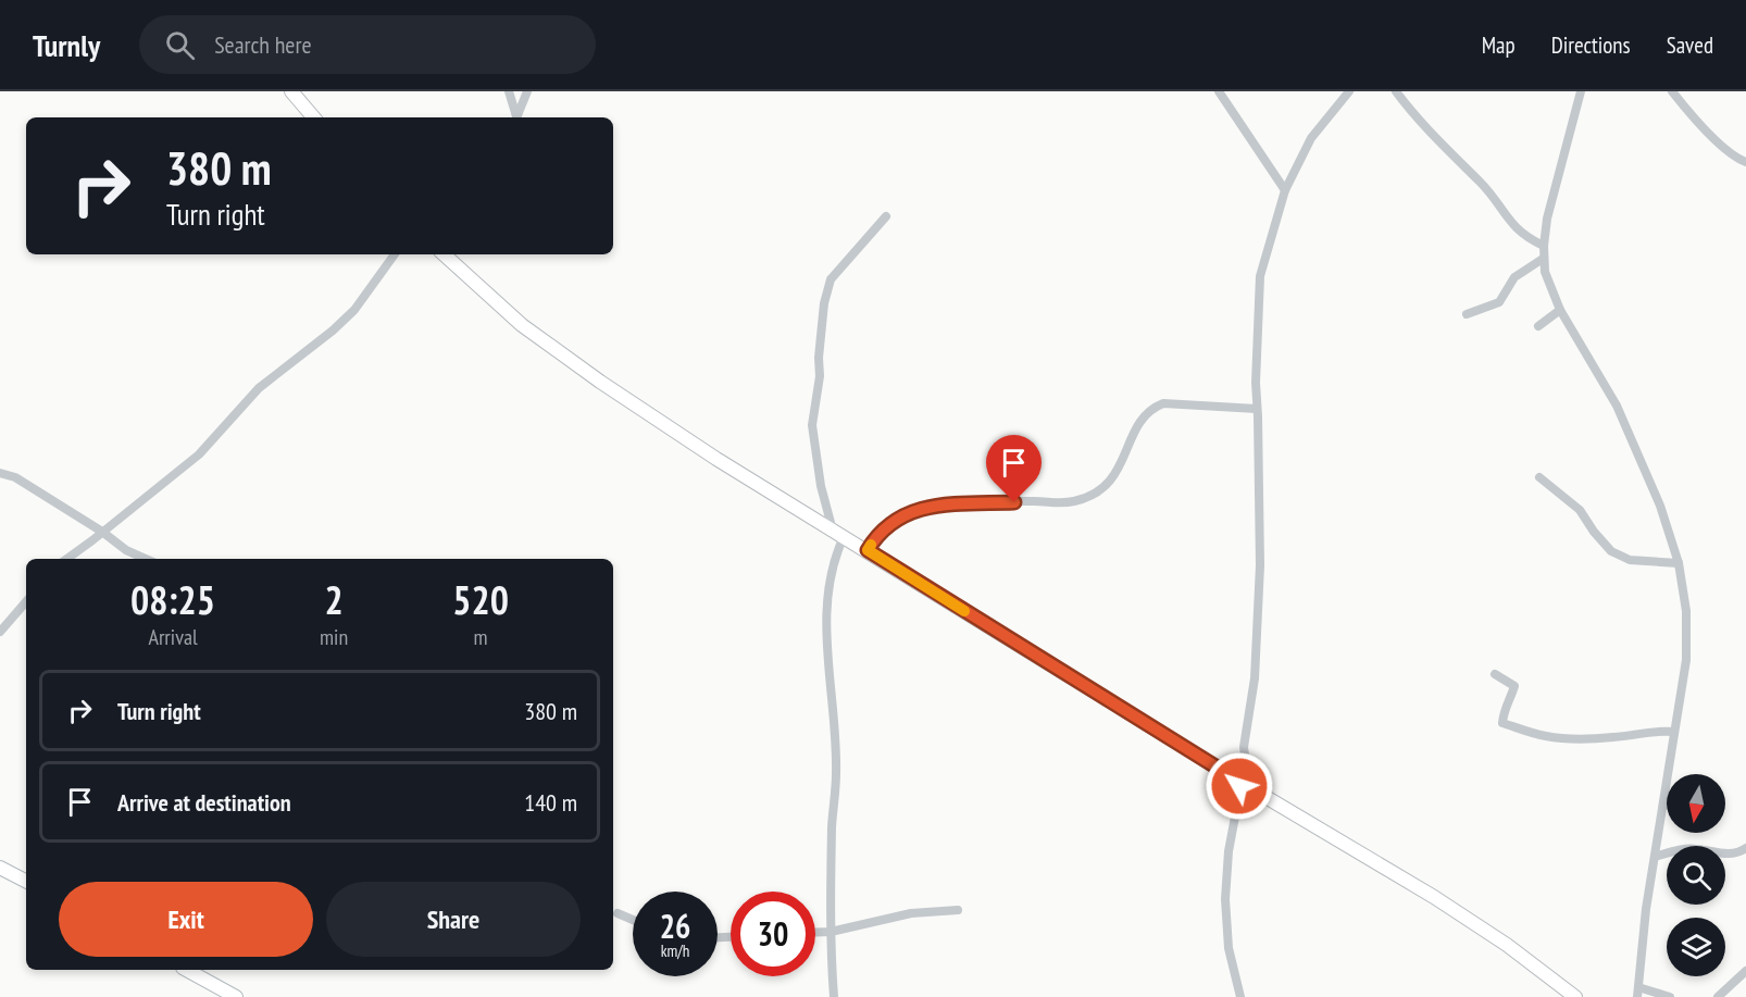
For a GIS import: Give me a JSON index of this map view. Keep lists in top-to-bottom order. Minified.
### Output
{"north":"bottom","page":{"header":"Turnly","search":"Search here","nav":["Map","Directions","Saved"],"turn":["380 m","Turn right"],"eta":["08:25","Arrival","2","min","520","m"],"list":[{"name":"Turn right","value":"380 m"},{"name":"Arrive at destination","value":"140 m"}],"buttons":["Exit","Share"],"speed":"26 km/h","limit":"30"}}
